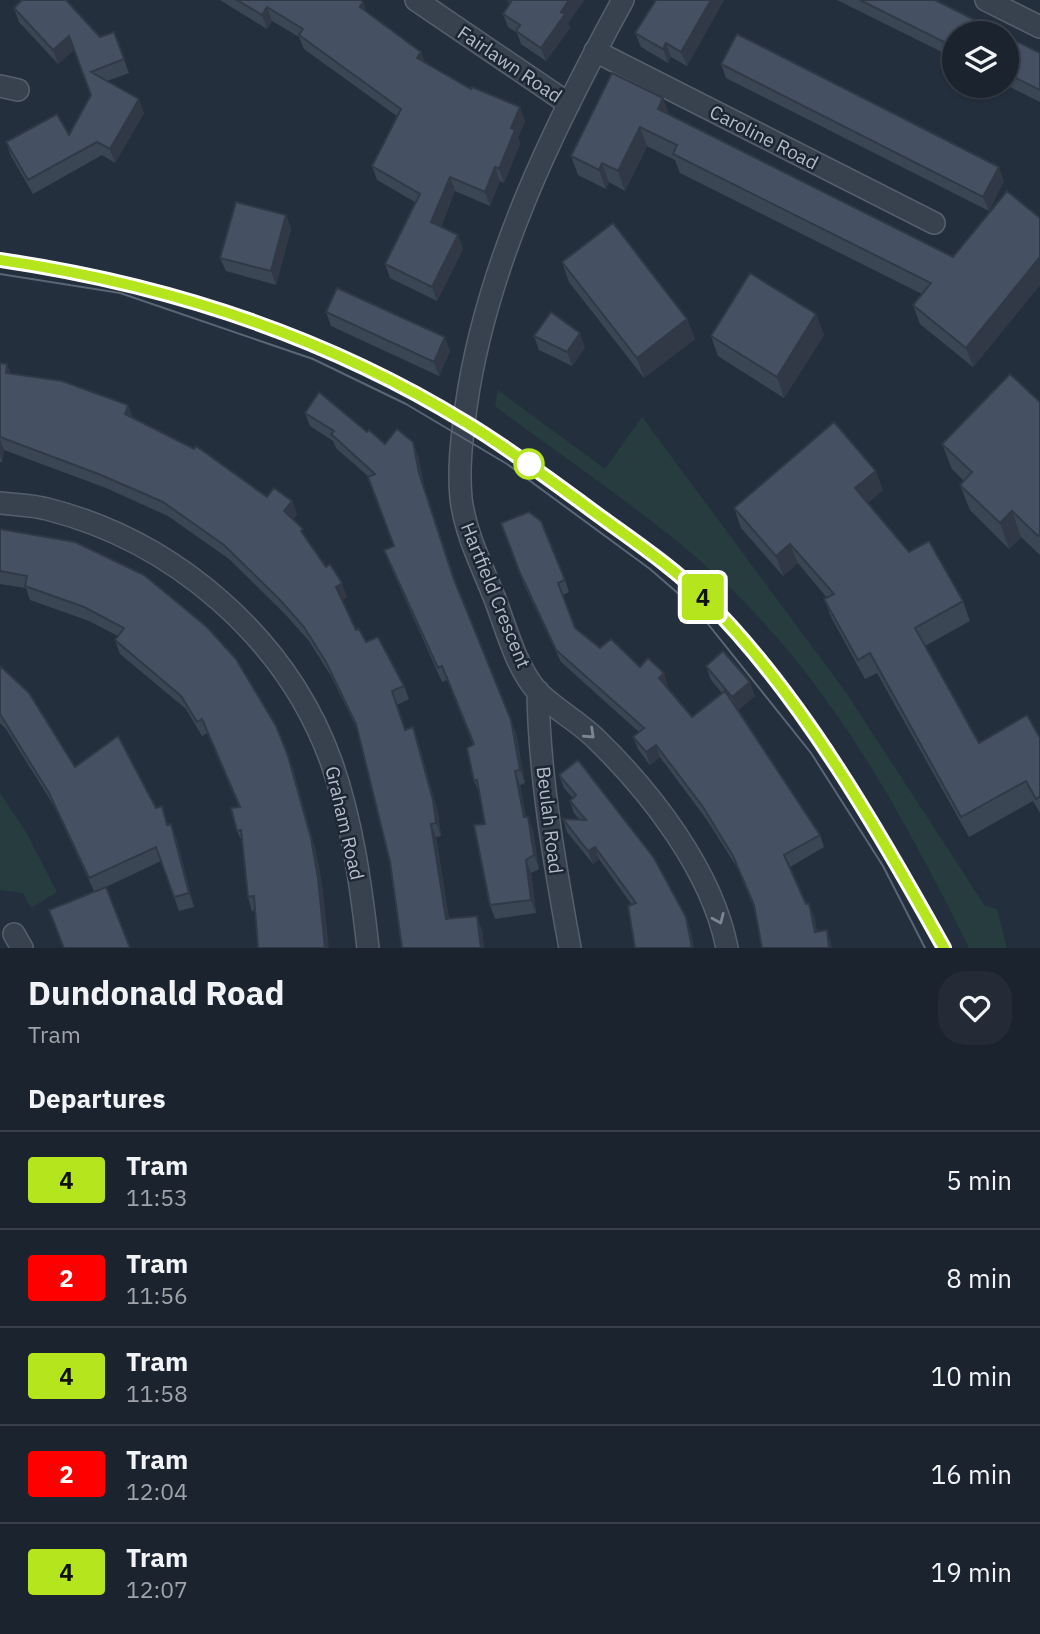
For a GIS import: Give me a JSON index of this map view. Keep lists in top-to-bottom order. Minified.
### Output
{"streets":{"street":["Fairlawn Road","Caroline Road","Hartfield Crescent","Beulah Road","Graham Road"]},"crossings":[["Fairlawn Road","Hartfield Crescent"],["Caroline Road","Hartfield Crescent"],["Hartfield Crescent","Beulah Road"]],"lines":["tram line 4"],"page":{"on_map":"4","heading":[["Dundonald Road","Tram"],"Departures"],"list":[{"mark":"4","name":"Tram","note":"11:53","value":"5 min"},{"mark":"2","name":"Tram","note":"11:56","value":"8 min"},{"mark":"4","name":"Tram","note":"11:58","value":"10 min"},{"mark":"2","name":"Tram","note":"12:04","value":"16 min"},{"mark":"4","name":"Tram","note":"12:07","value":"19 min"}]}}
